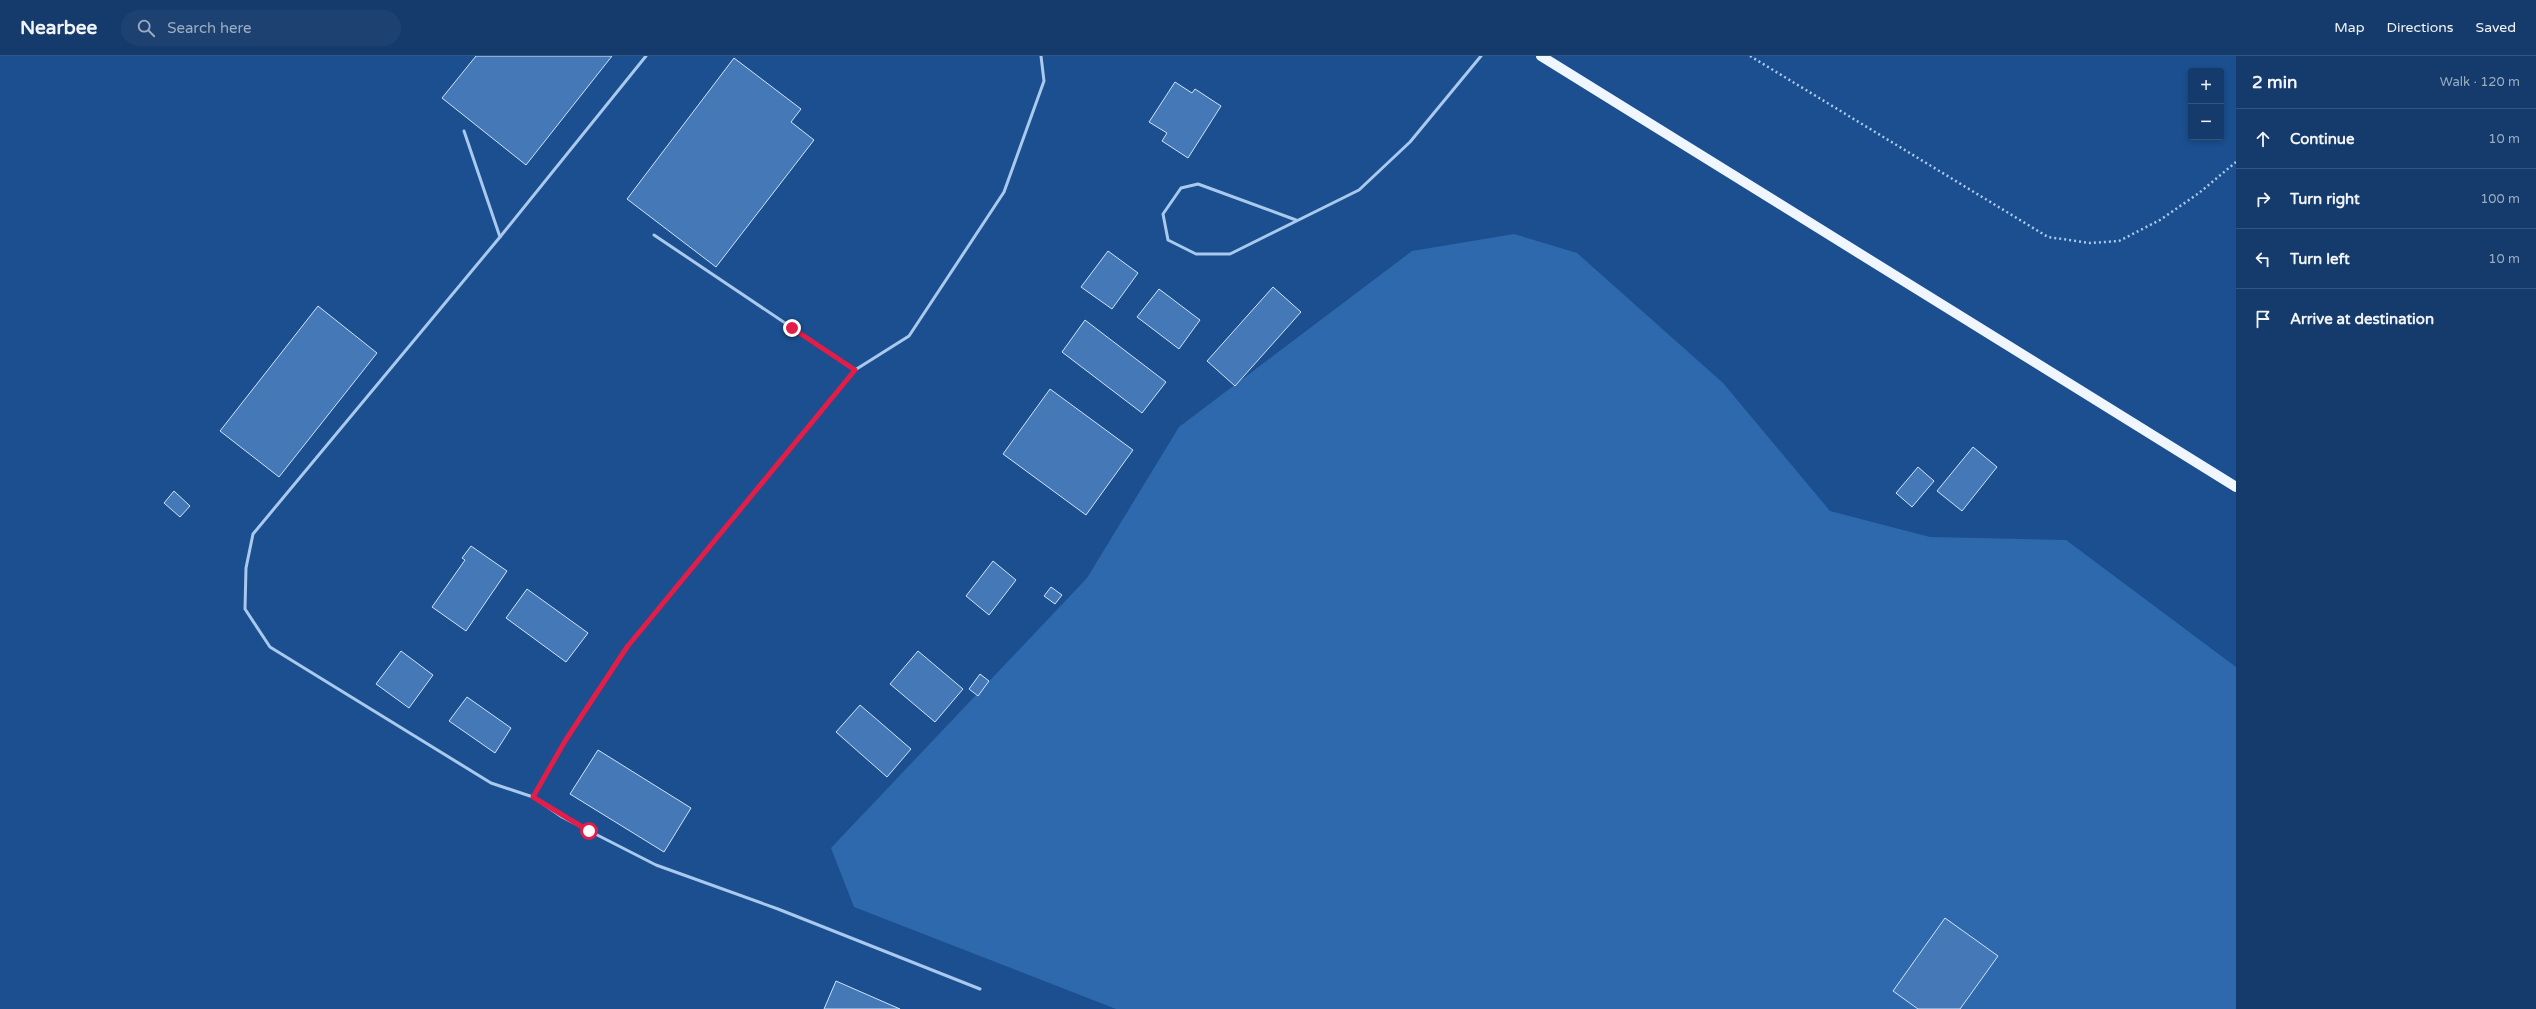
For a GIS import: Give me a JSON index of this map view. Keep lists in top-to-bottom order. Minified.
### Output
{"page":{"header":"Nearbee","search":"Search here","nav":["Map","Directions","Saved"],"heading":["2 min","Walk · 120 m"],"map_buttons":["+","−"],"list":[["Continue","10 m"],["Turn right","100 m"],["Turn left","10 m"],"Arrive at destination"]}}
